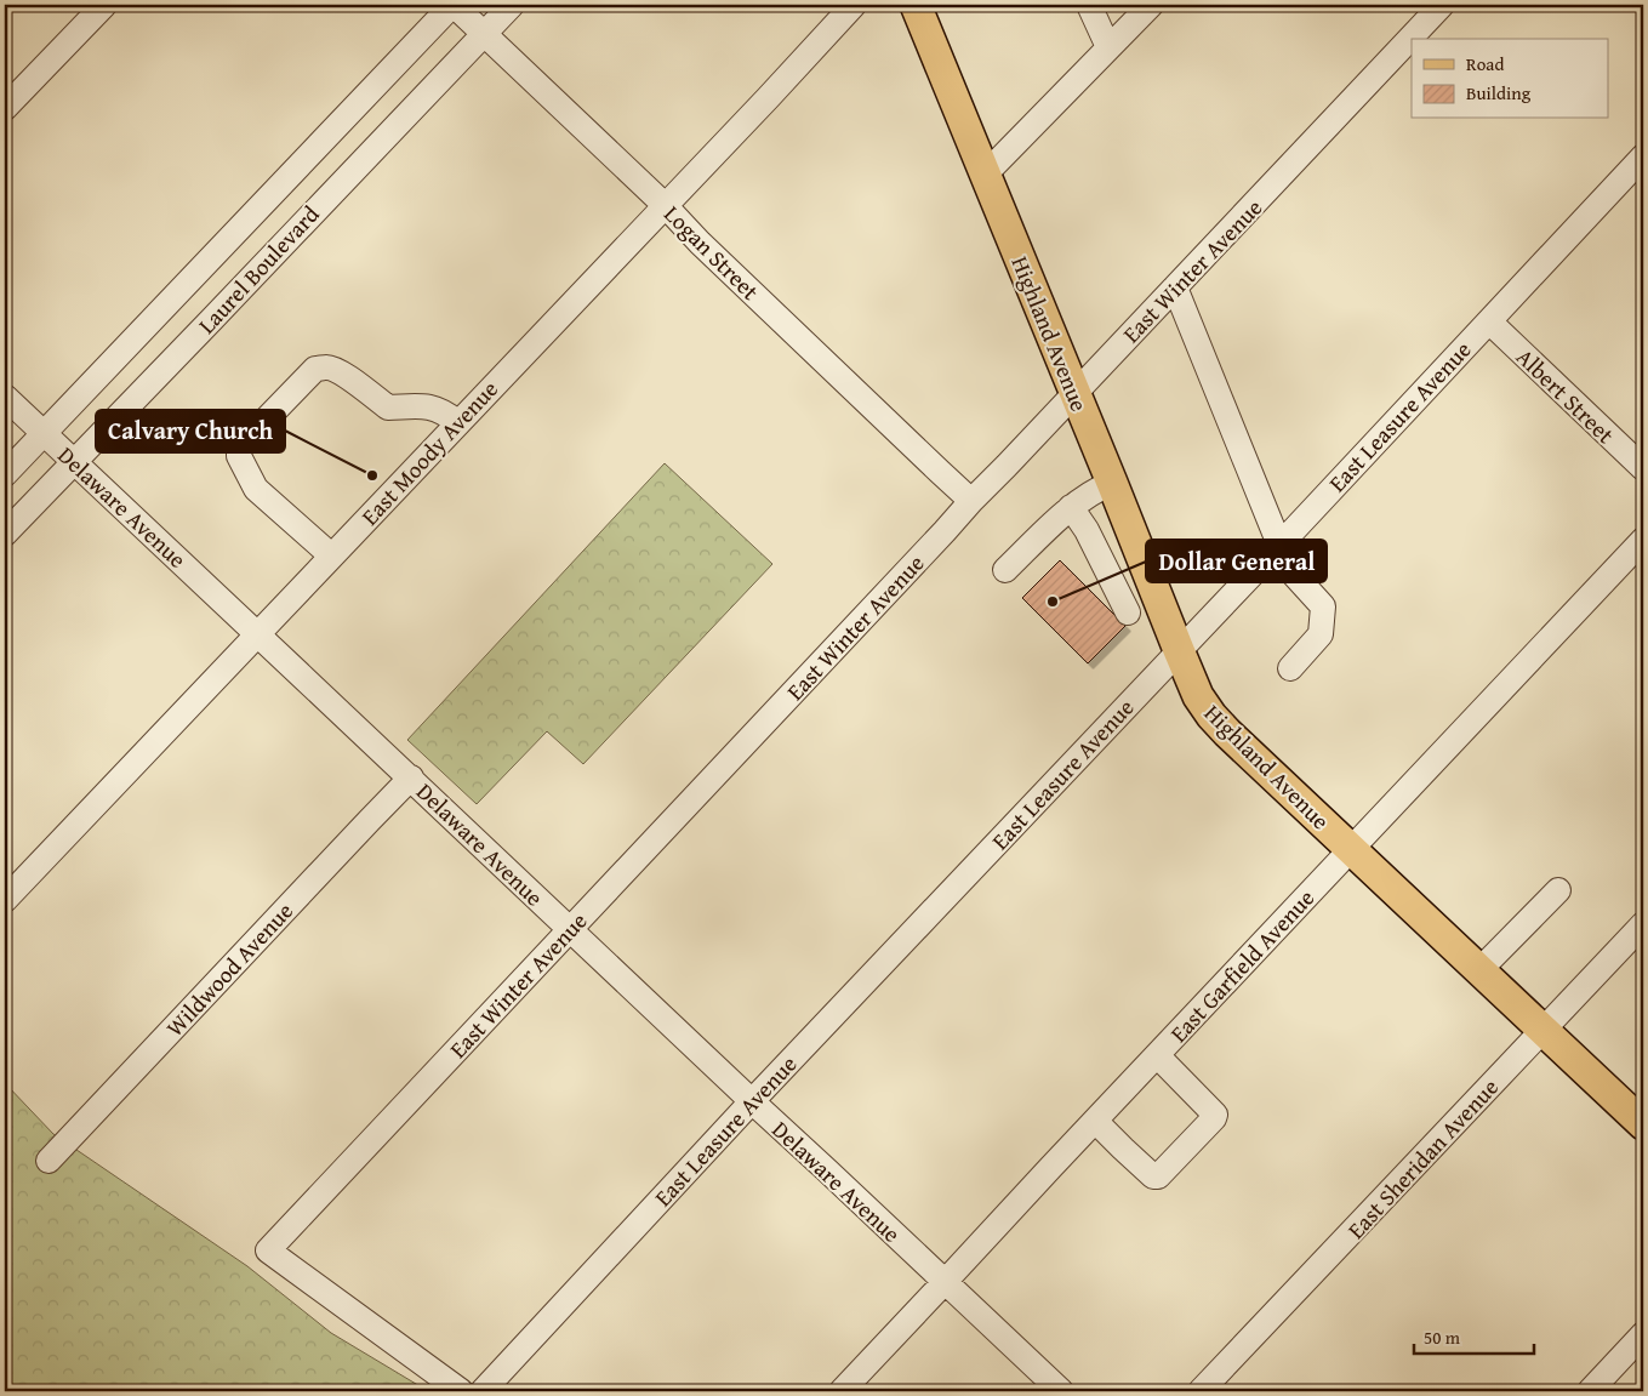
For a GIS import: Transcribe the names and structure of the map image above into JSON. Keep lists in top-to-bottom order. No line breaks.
{"streets":{"main road":["Highland Avenue"],"street":["Logan Street","Laurel Boulevard","East Winter Avenue","Albert Street","East Leasure Avenue","East Moody Avenue","Delaware Avenue","East Garfield Avenue","Wildwood Avenue","East Sheridan Avenue"]},"crossings":[["Logan Street","Laurel Boulevard"],["Logan Street","East Winter Avenue"],["Logan Street","East Moody Avenue"],["Laurel Boulevard","Delaware Avenue"],["East Winter Avenue","Highland Avenue"],["East Winter Avenue","Delaware Avenue"],["Highland Avenue","East Leasure Avenue"],["Highland Avenue","East Garfield Avenue"],["Highland Avenue","East Sheridan Avenue"],["Albert Street","East Leasure Avenue"],["East Leasure Avenue","Delaware Avenue"],["East Moody Avenue","Delaware Avenue"],["Delaware Avenue","East Garfield Avenue"],["Delaware Avenue","Wildwood Avenue"]],"places":["Calvary Church","Dollar General"],"legend":["Road","Building"],"scale_bar":"50 m"}
